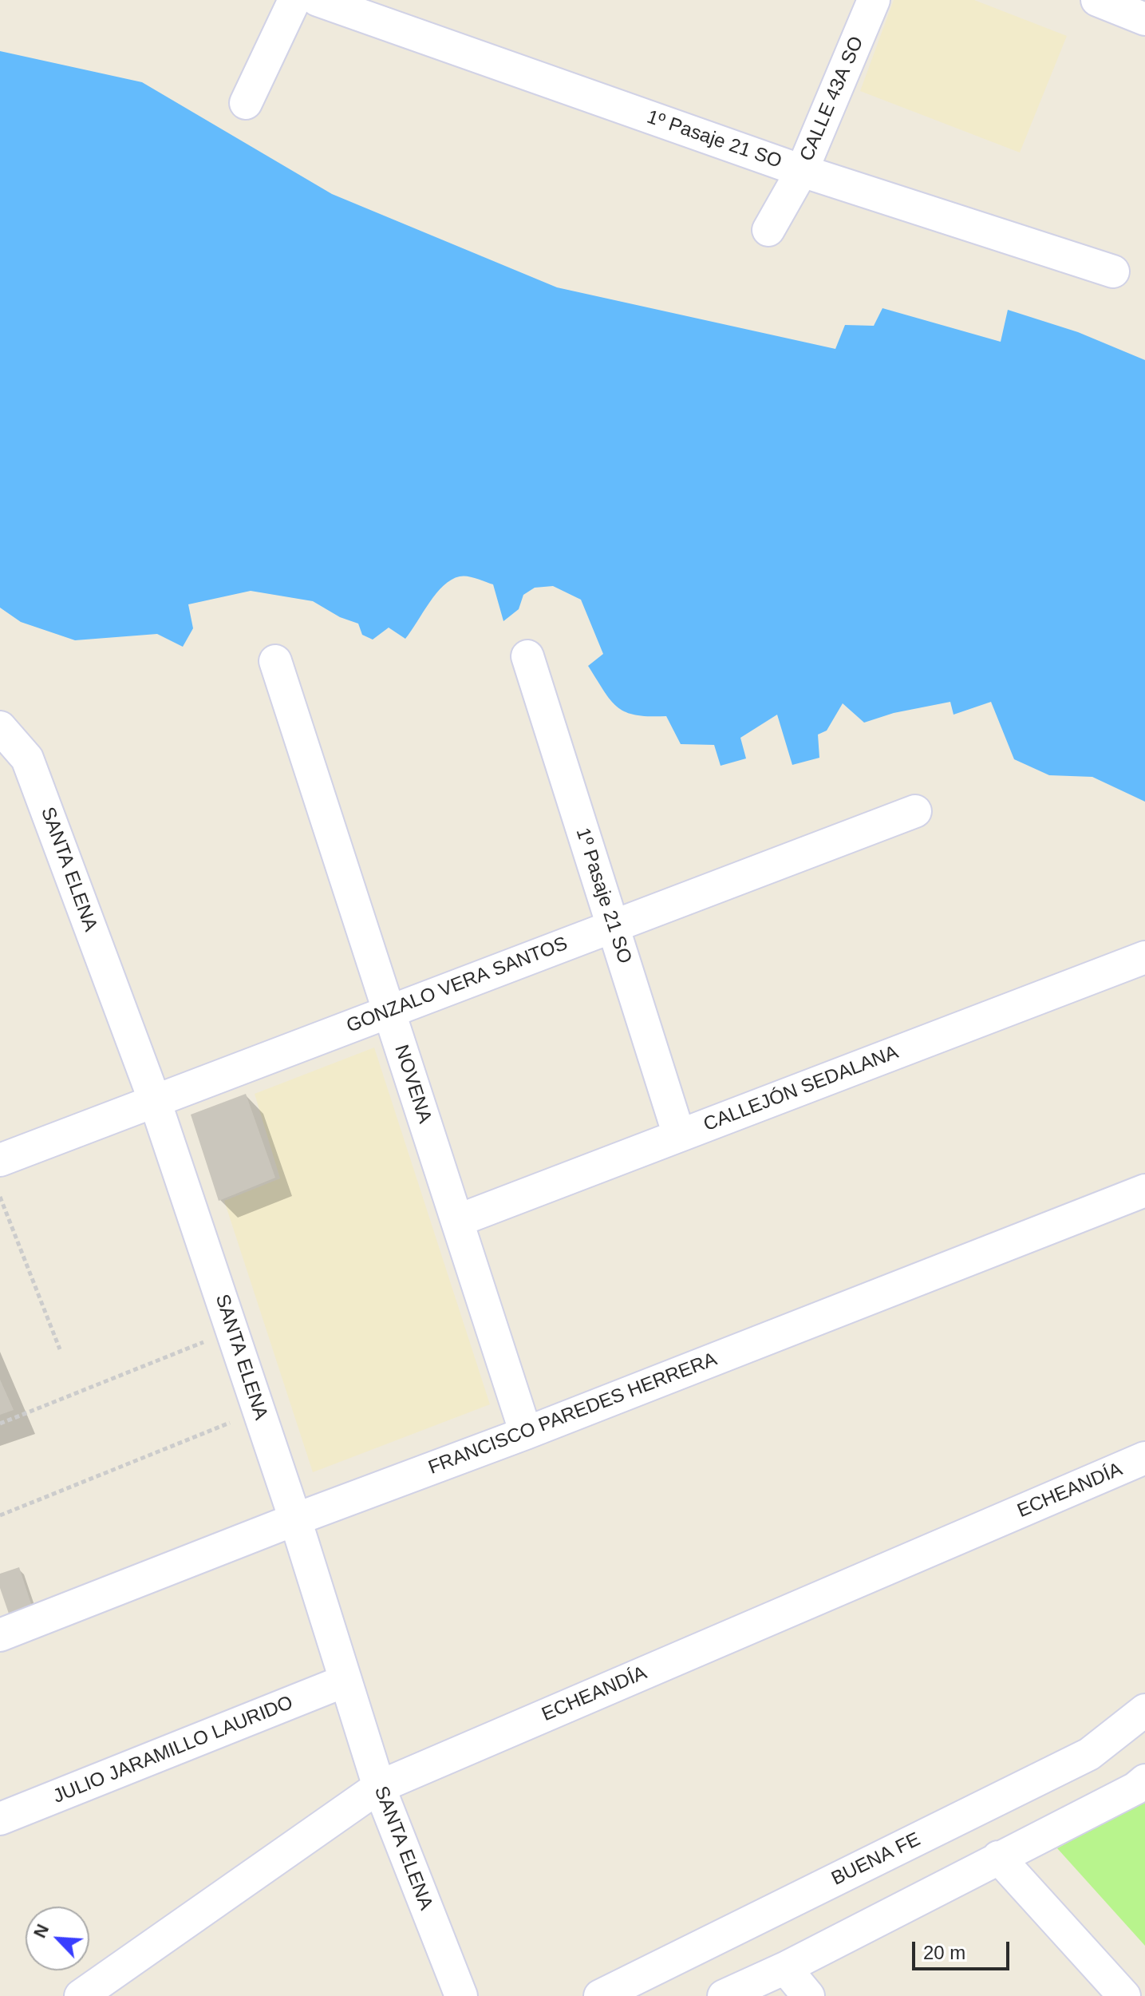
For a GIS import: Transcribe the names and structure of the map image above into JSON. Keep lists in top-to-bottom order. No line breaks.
{"streets":{"street":["CALLE 43A SO","1º Pasaje 21 SO","SANTA ELENA","GONZALO VERA SANTOS","NOVENA","CALLEJÓN SEDALANA","FRANCISCO PAREDES HERRERA","ECHEANDÍA","JULIO JARAMILLO LAURIDO","BUENA FE"]},"crossings":[["CALLE 43A SO","1º Pasaje 21 SO"],["1º Pasaje 21 SO","GONZALO VERA SANTOS"],["1º Pasaje 21 SO","CALLEJÓN SEDALANA"],["SANTA ELENA","GONZALO VERA SANTOS"],["SANTA ELENA","FRANCISCO PAREDES HERRERA"],["SANTA ELENA","ECHEANDÍA"],["SANTA ELENA","JULIO JARAMILLO LAURIDO"],["GONZALO VERA SANTOS","NOVENA"],["NOVENA","CALLEJÓN SEDALANA"],["NOVENA","FRANCISCO PAREDES HERRERA"]],"scale_bar":"20 m","north":"top left"}
